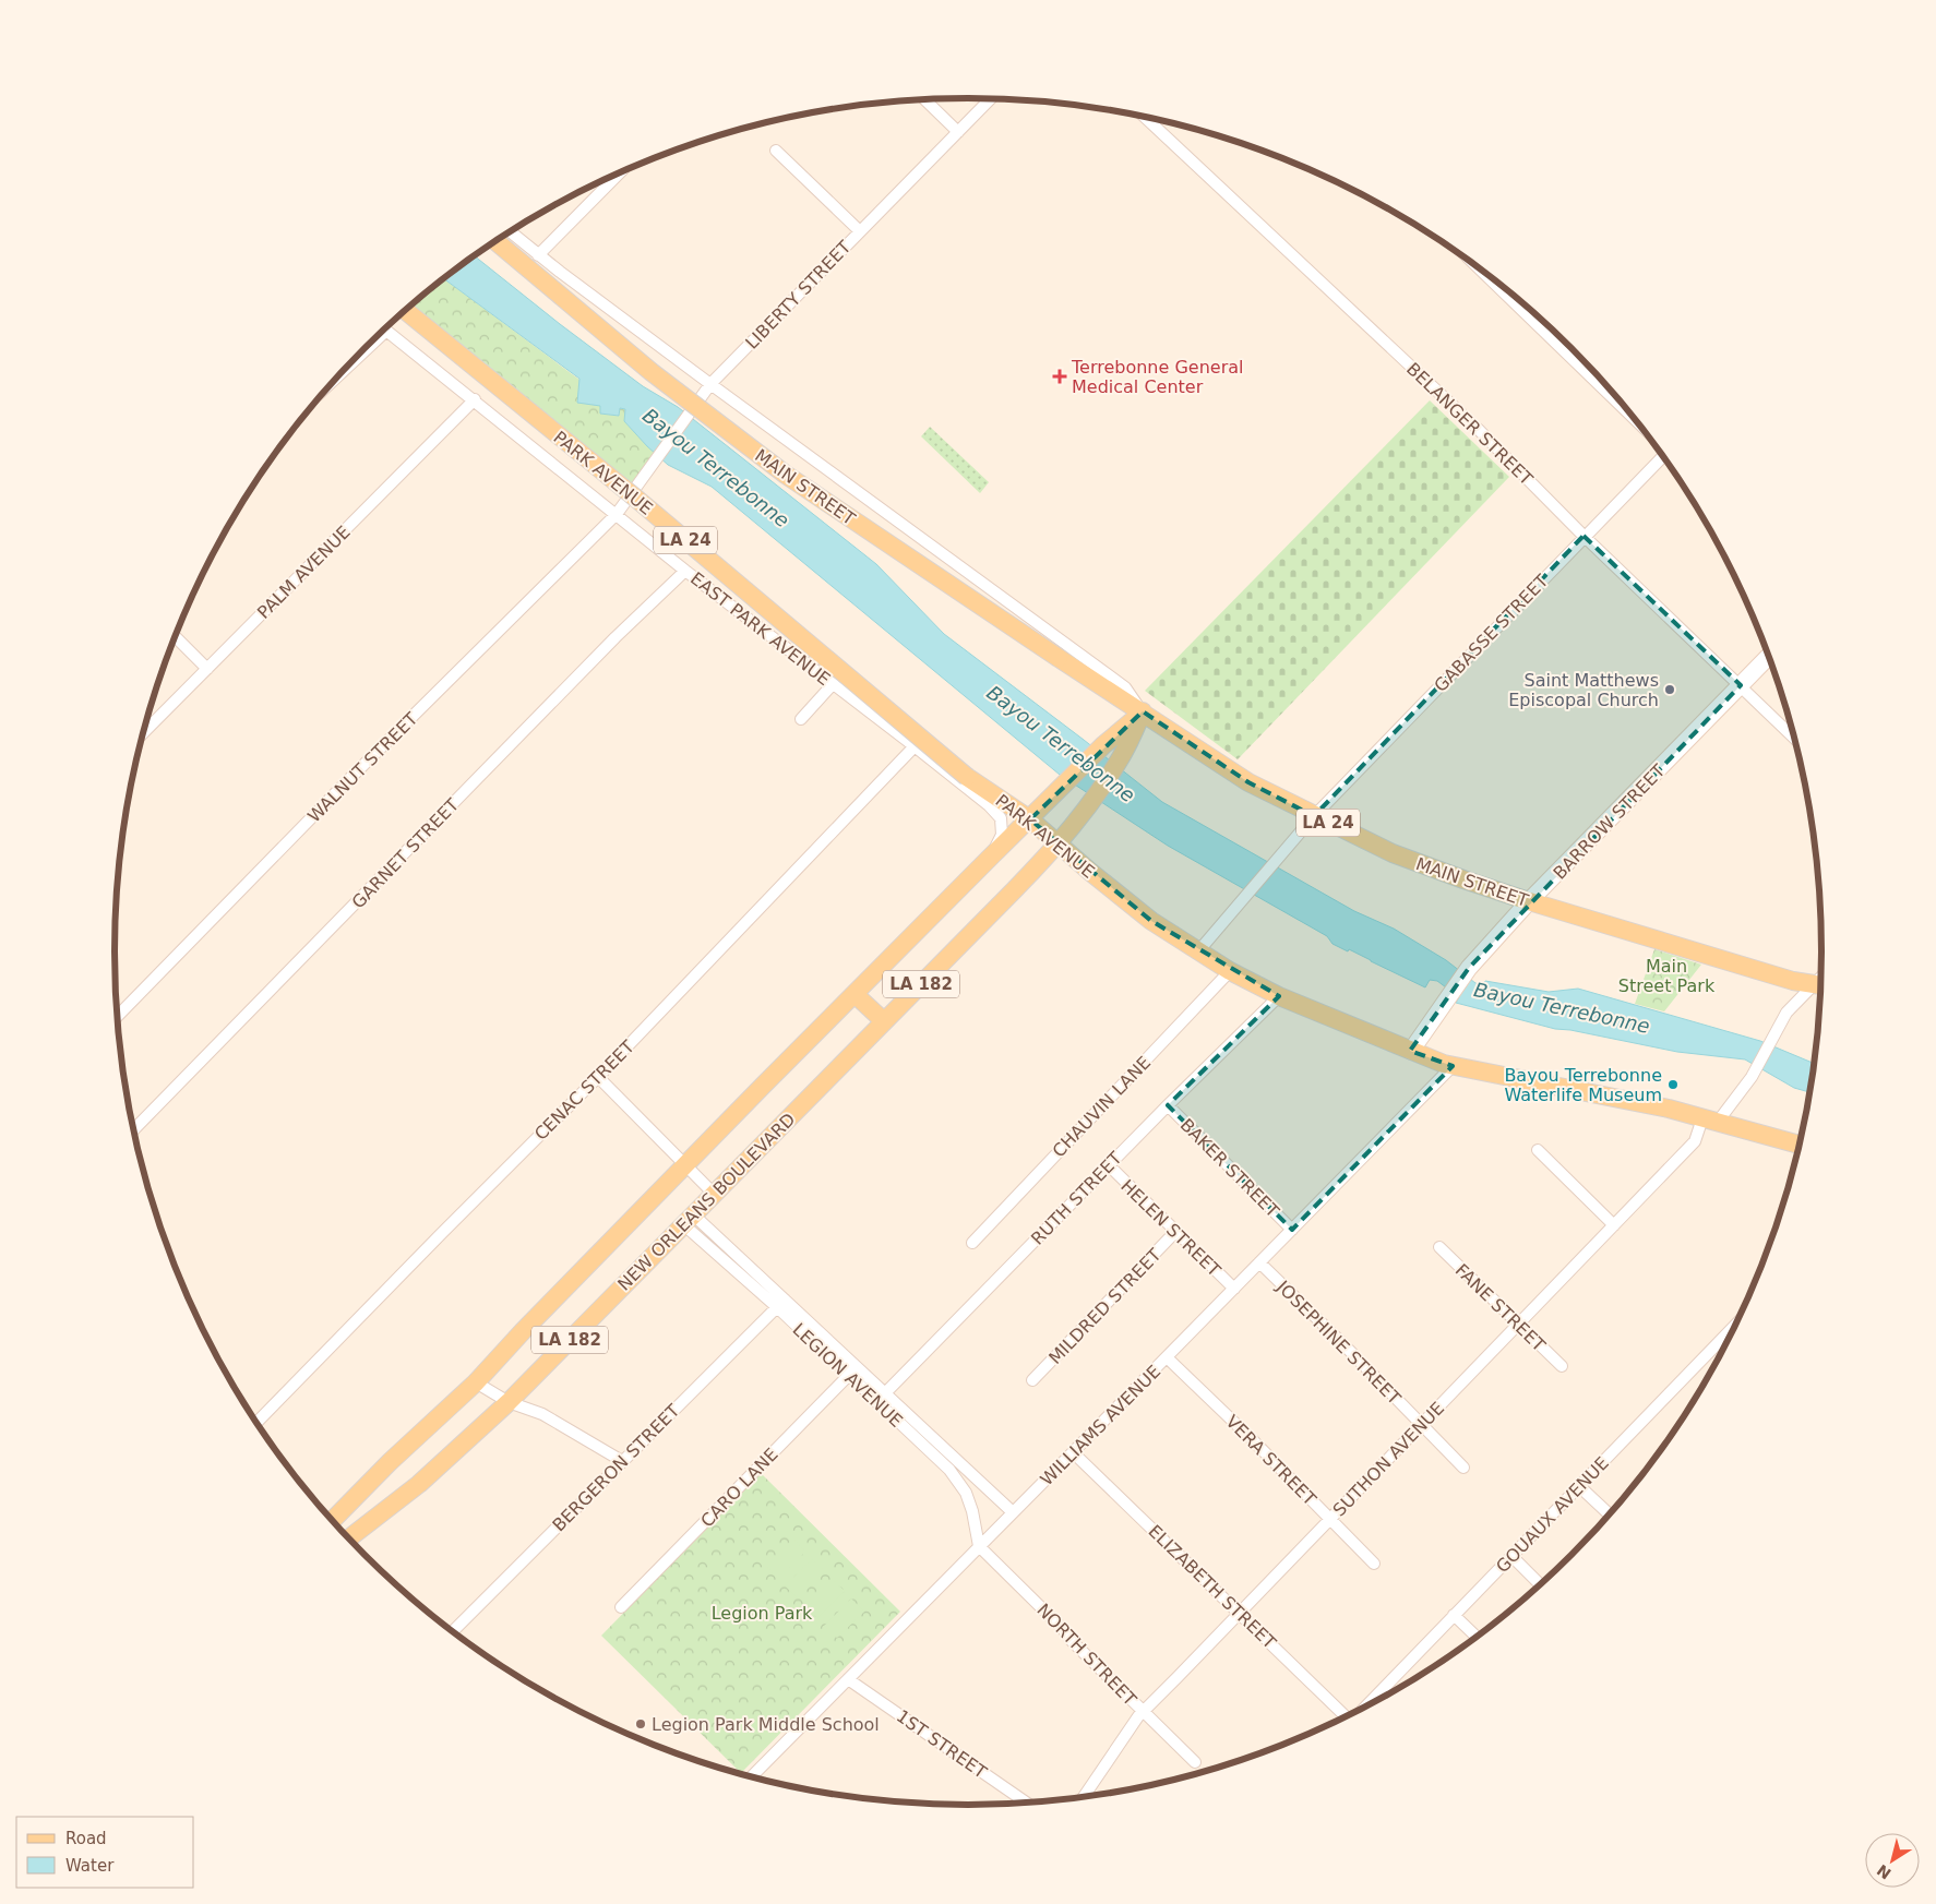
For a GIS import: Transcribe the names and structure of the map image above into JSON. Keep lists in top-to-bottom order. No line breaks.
{"streets":{"main road":["PARK AVENUE","MAIN STREET","LA 24","BARROW STREET","LA 182","NEW ORLEANS BOULEVARD"],"street":["LIBERTY STREET","BELANGER STREET","PALM AVENUE","EAST PARK AVENUE","GABASSE STREET","WALNUT STREET","GARNET STREET","CENAC STREET","CHAUVIN LANE","BAKER STREET","RUTH STREET","HELEN STREET","MILDRED STREET","FANE STREET","JOSEPHINE STREET","LEGION AVENUE","WILLIAMS AVENUE","SUTHON AVENUE","VERA STREET","BERGERON STREET","CARO LANE","GOUAUX AVENUE","ELIZABETH STREET","NORTH STREET","1ST STREET"]},"crossings":[["LIBERTY STREET","MAIN STREET"],["LIBERTY STREET","EAST PARK AVENUE"],["LIBERTY STREET","WALNUT STREET"],["BELANGER STREET","GABASSE STREET"],["BELANGER STREET","BARROW STREET"],["PARK AVENUE","GABASSE STREET"],["PARK AVENUE","BARROW STREET"],["PARK AVENUE","LA 182"],["PARK AVENUE","CHAUVIN LANE"],["PARK AVENUE","RUTH STREET"],["PARK AVENUE","NEW ORLEANS BOULEVARD"],["PARK AVENUE","WILLIAMS AVENUE"],["PARK AVENUE","SUTHON AVENUE"],["MAIN STREET","GABASSE STREET"],["MAIN STREET","BARROW STREET"],["MAIN STREET","LA 182"],["MAIN STREET","SUTHON AVENUE"],["PALM AVENUE","EAST PARK AVENUE"],["EAST PARK AVENUE","WALNUT STREET"],["EAST PARK AVENUE","GARNET STREET"],["EAST PARK AVENUE","LA 182"],["EAST PARK AVENUE","CENAC STREET"],["LA 182","NEW ORLEANS BOULEVARD"],["BAKER STREET","RUTH STREET"],["BAKER STREET","WILLIAMS AVENUE"],["RUTH STREET","HELEN STREET"],["RUTH STREET","LEGION AVENUE"],["NEW ORLEANS BOULEVARD","LEGION AVENUE"],["HELEN STREET","MILDRED STREET"],["HELEN STREET","WILLIAMS AVENUE"],["FANE STREET","SUTHON AVENUE"],["JOSEPHINE STREET","WILLIAMS AVENUE"],["JOSEPHINE STREET","SUTHON AVENUE"],["LEGION AVENUE","WILLIAMS AVENUE"],["LEGION AVENUE","BERGERON STREET"],["LEGION AVENUE","CARO LANE"],["LEGION AVENUE","NORTH STREET"],["WILLIAMS AVENUE","VERA STREET"],["WILLIAMS AVENUE","ELIZABETH STREET"],["WILLIAMS AVENUE","NORTH STREET"],["WILLIAMS AVENUE","1ST STREET"],["SUTHON AVENUE","VERA STREET"],["SUTHON AVENUE","ELIZABETH STREET"],["SUTHON AVENUE","NORTH STREET"]],"water":["Bayou Terrebonne"],"parks":["Main Street Park","Legion Park"],"places":{"health":["Terrebonne General Medical Center"],"other":["Saint Matthews Episcopal Church","Bayou Terrebonne Waterlife Museum","Legion Park Middle School"]},"legend":["Road","Water"],"north":"bottom left"}
